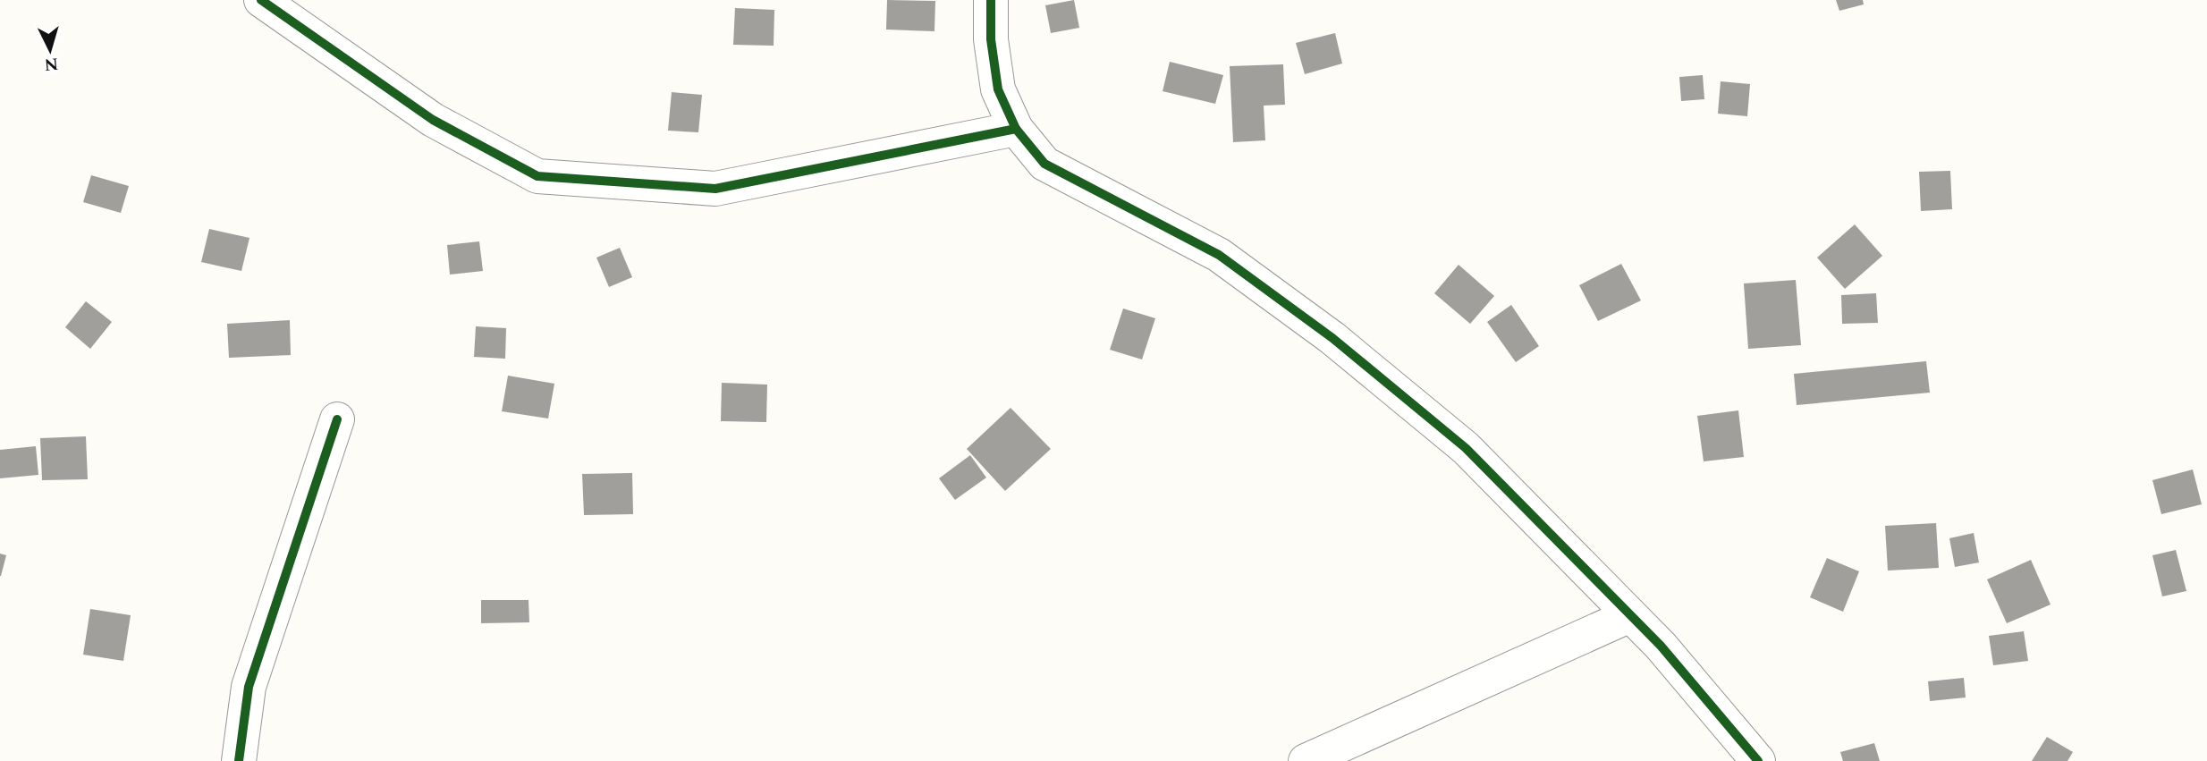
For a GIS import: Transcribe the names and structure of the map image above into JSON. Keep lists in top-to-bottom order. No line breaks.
{"north":"bottom"}
